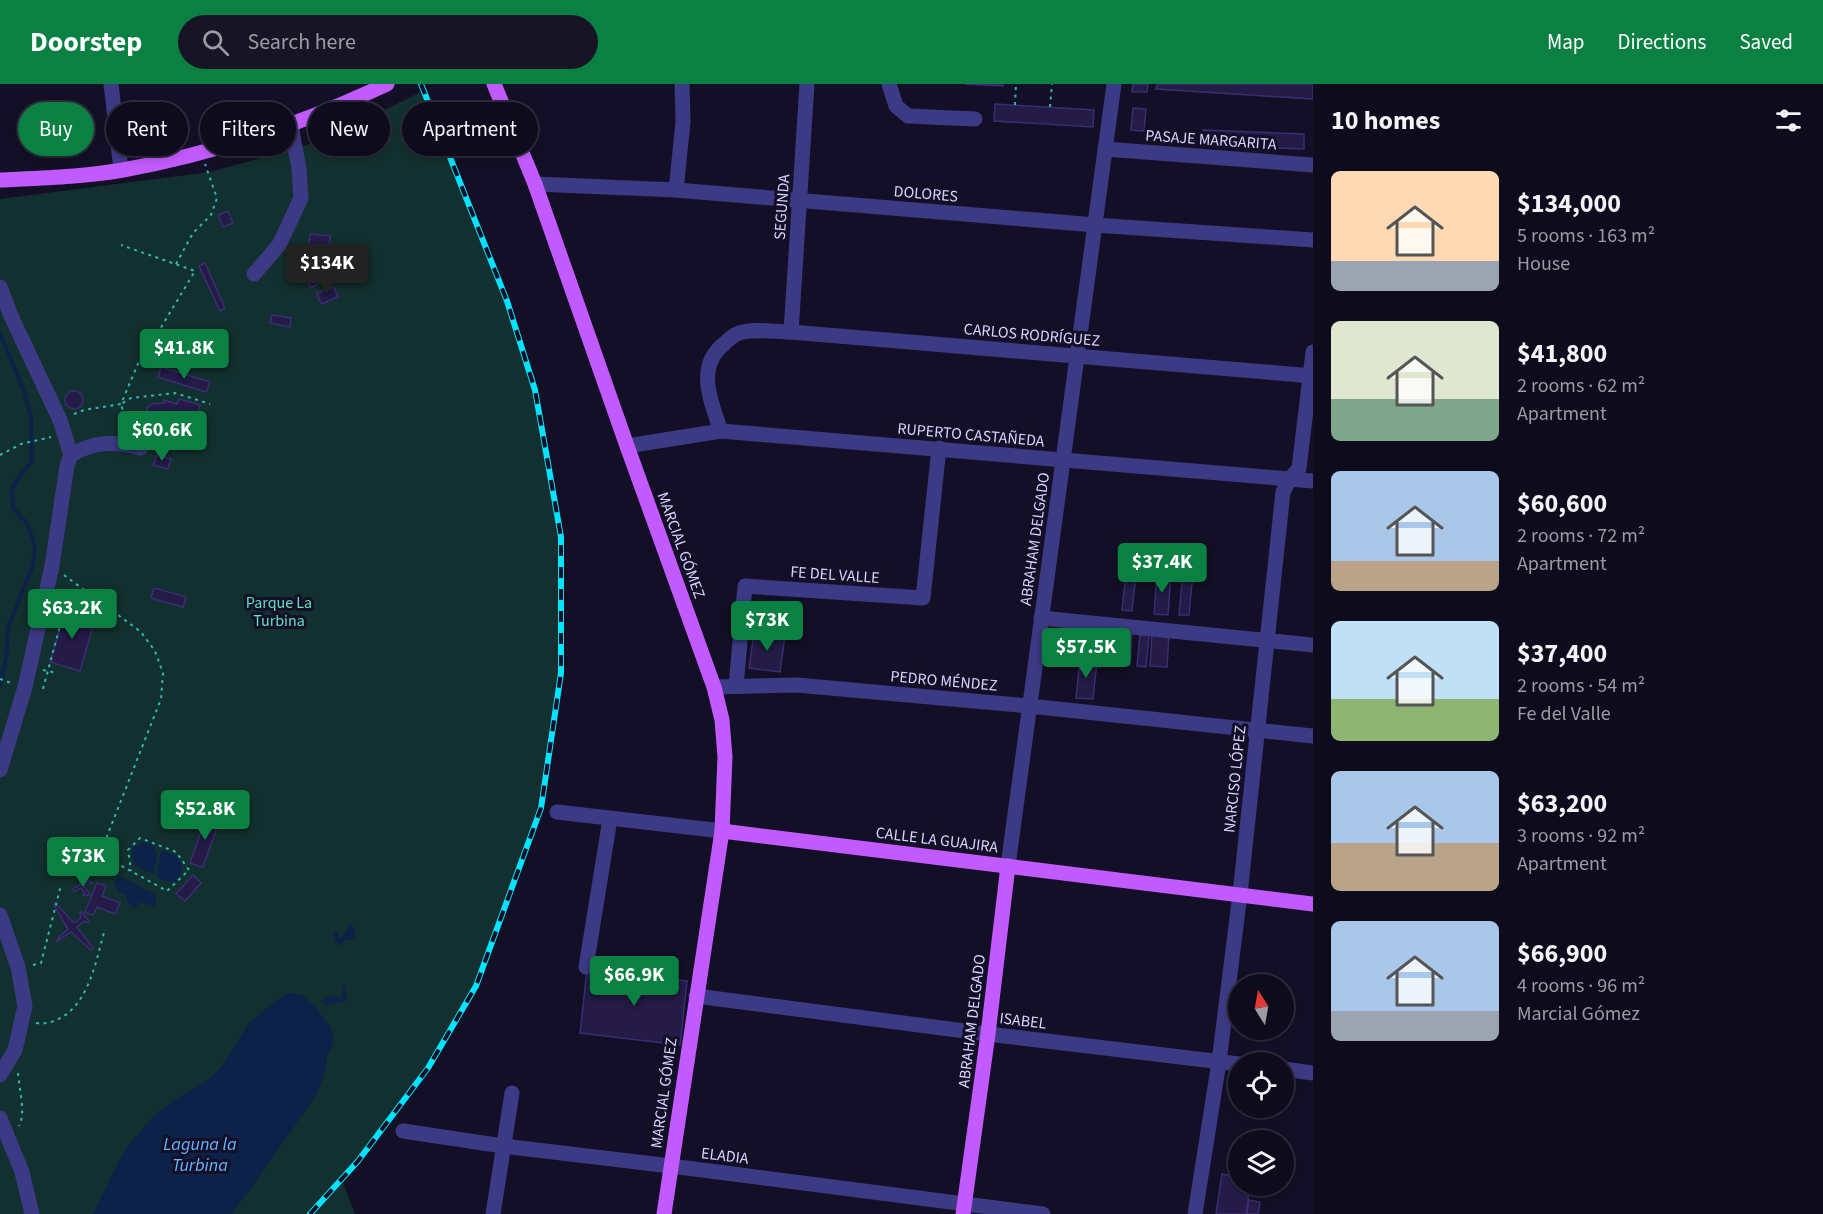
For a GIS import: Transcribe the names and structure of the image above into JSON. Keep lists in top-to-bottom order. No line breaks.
{"streets":{"main road":["ABRAHAM DELGADO","MARCIAL GÓMEZ","CALLE LA GUAJIRA"],"street":["PASAJE MARGARITA","DOLORES","SEGUNDA","CARLOS RODRÍGUEZ","RUPERTO CASTAÑEDA","FE DEL VALLE","PEDRO MÉNDEZ","NARCISO LÓPEZ","ISABEL","ELADIA"]},"crossings":[["PASAJE MARGARITA","ABRAHAM DELGADO"],["DOLORES","SEGUNDA"],["DOLORES","ABRAHAM DELGADO"],["DOLORES","MARCIAL GÓMEZ"],["SEGUNDA","CARLOS RODRÍGUEZ"],["CARLOS RODRÍGUEZ","RUPERTO CASTAÑEDA"],["CARLOS RODRÍGUEZ","ABRAHAM DELGADO"],["CARLOS RODRÍGUEZ","NARCISO LÓPEZ"],["RUPERTO CASTAÑEDA","ABRAHAM DELGADO"],["RUPERTO CASTAÑEDA","MARCIAL GÓMEZ"],["RUPERTO CASTAÑEDA","FE DEL VALLE"],["RUPERTO CASTAÑEDA","NARCISO LÓPEZ"],["ABRAHAM DELGADO","PEDRO MÉNDEZ"],["ABRAHAM DELGADO","CALLE LA GUAJIRA"],["ABRAHAM DELGADO","ISABEL"],["ABRAHAM DELGADO","ELADIA"],["MARCIAL GÓMEZ","PEDRO MÉNDEZ"],["MARCIAL GÓMEZ","CALLE LA GUAJIRA"],["MARCIAL GÓMEZ","ISABEL"],["MARCIAL GÓMEZ","ELADIA"],["FE DEL VALLE","PEDRO MÉNDEZ"],["PEDRO MÉNDEZ","NARCISO LÓPEZ"],["NARCISO LÓPEZ","CALLE LA GUAJIRA"],["NARCISO LÓPEZ","ISABEL"]],"water":["Laguna la Turbina"],"parks":["Parque La Turbina"],"north":"top","page":{"header":"Doorstep","search":"Search here","nav":["Map","Directions","Saved"],"heading":"10 homes","chip":["Buy","Rent","Filters","New","Apartment"],"list":[{"name":"$134,000","note":"5 rooms · 163 m² · House"},{"name":"$41,800","note":"2 rooms · 62 m² · Apartment"},{"name":"$60,600","note":"2 rooms · 72 m² · Apartment"},{"name":"$37,400","note":"2 rooms · 54 m² · Fe del Valle"},{"name":"$63,200","note":"3 rooms · 92 m² · Apartment"},{"name":"$66,900","note":"4 rooms · 96 m² · Marcial Gómez"}],"price":["$134K","$41.8K","$60.6K","$37.4K","$63.2K","$73K","$57.5K","$52.8K","$73K","$66.9K"]}}
